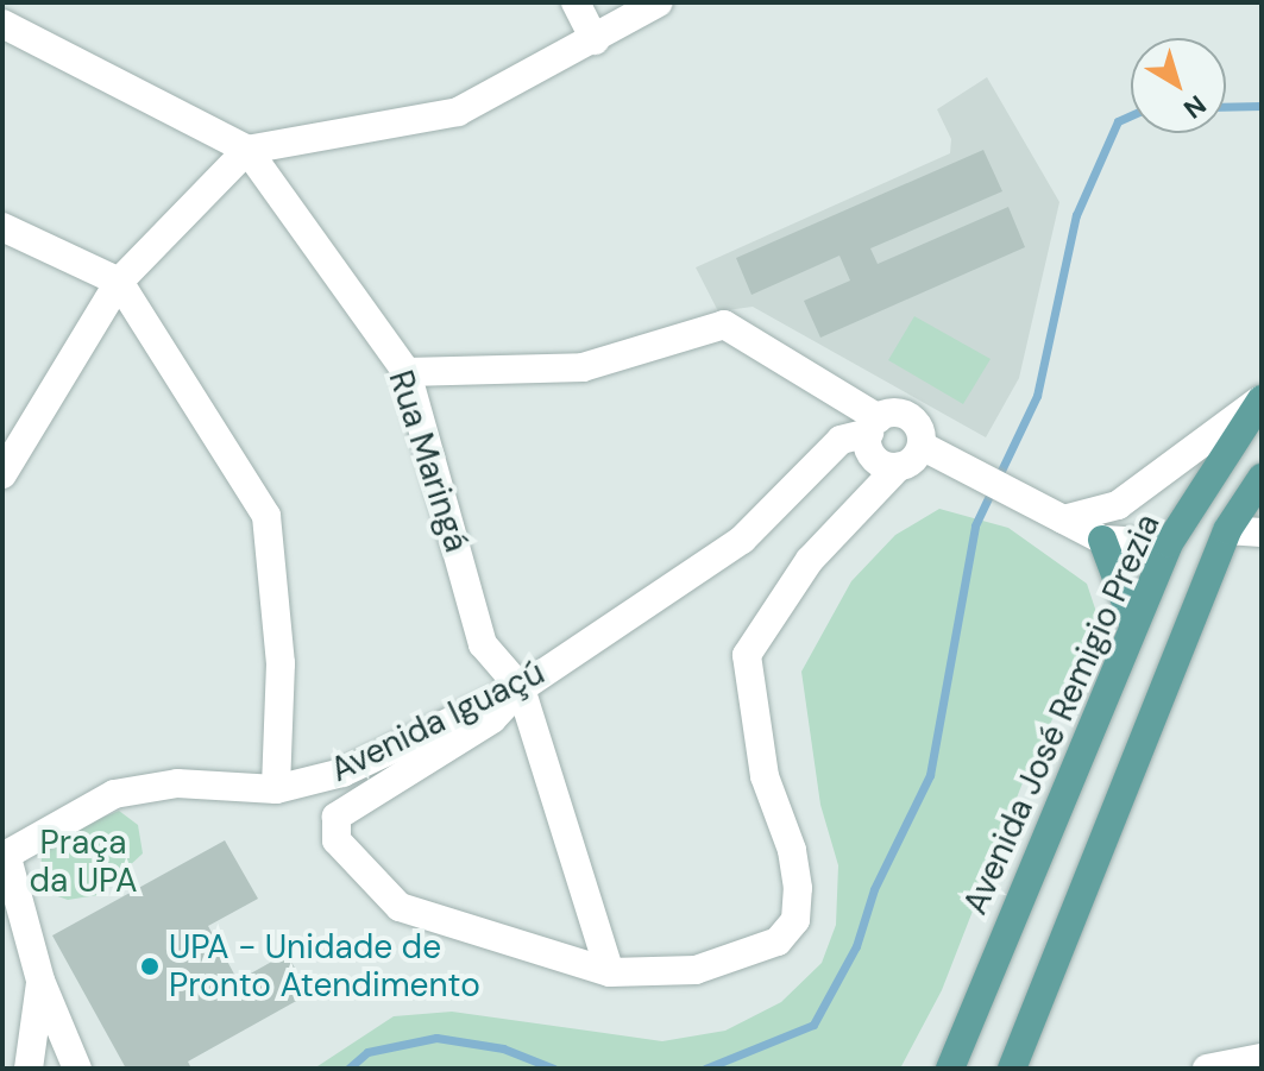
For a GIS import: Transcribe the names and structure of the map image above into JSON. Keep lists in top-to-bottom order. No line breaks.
{"streets":{"main road":["Avenida José Remigio Prezia"],"street":["Rua Maringá","Avenida Iguaçú"]},"crossings":[["Rua Maringá","Avenida Iguaçú"]],"parks":["Praça da UPA"],"places":["UPA - Unidade de Pronto Atendimento"],"north":"bottom right"}
